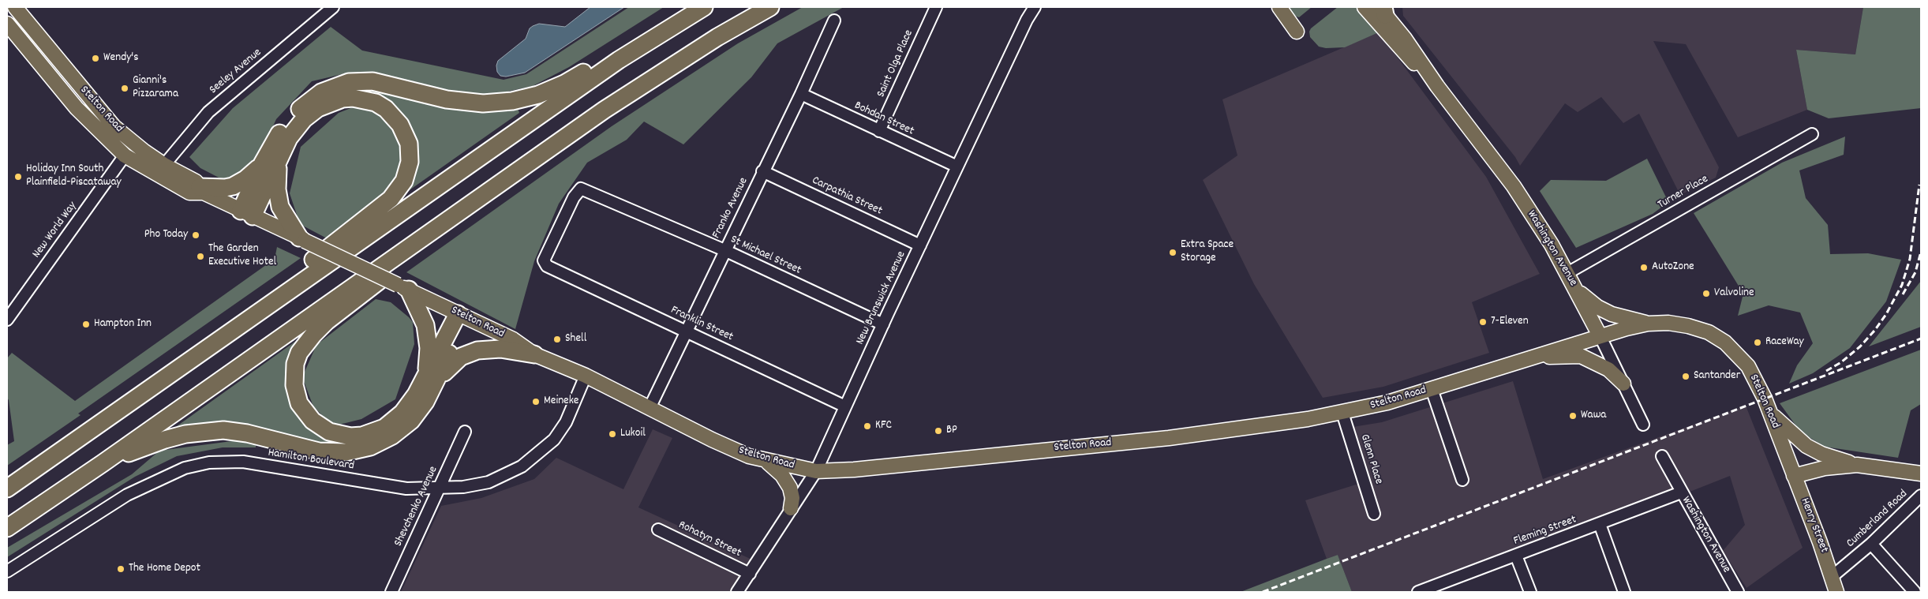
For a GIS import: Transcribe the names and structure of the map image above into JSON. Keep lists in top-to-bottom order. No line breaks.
{"streets":{"main road":["Stelton Road","Washington Avenue","Henry Street"],"street":["Saint Olga Place","Seeley Avenue","Bohdan Street","Turner Place","Carpathia Street","Franko Avenue","New World Way","St Michael Street","New Brunswick Avenue","Franklin Street","Glenn Place","Hamilton Boulevard","Shevchenko Avenue","Cumberland Road","Fleming Street","Rohatyn Street"]},"crossings":[["Saint Olga Place","Bohdan Street"],["Seeley Avenue","Stelton Road"],["Stelton Road","Franko Avenue"],["Stelton Road","New World Way"],["Stelton Road","Washington Avenue"],["Stelton Road","New Brunswick Avenue"],["Stelton Road","Glenn Place"],["Stelton Road","Hamilton Boulevard"],["Stelton Road","Henry Street"],["Bohdan Street","Franko Avenue"],["Bohdan Street","New Brunswick Avenue"],["Turner Place","Washington Avenue"],["Carpathia Street","Franko Avenue"],["Carpathia Street","New Brunswick Avenue"],["Franko Avenue","St Michael Street"],["Franko Avenue","Franklin Street"],["Washington Avenue","Fleming Street"],["St Michael Street","New Brunswick Avenue"],["St Michael Street","Franklin Street"],["New Brunswick Avenue","Franklin Street"],["New Brunswick Avenue","Rohatyn Street"],["Hamilton Boulevard","Shevchenko Avenue"],["Cumberland Road","Henry Street"]],"places":["Wendy's","Gianni's Pizzarama","Holiday Inn South Plainfield-Piscataway","Pho Today","Extra Space Storage","The Garden Executive Hotel","AutoZone","Valvoline","7-Eleven","Hampton Inn","Shell","RaceWay","Santander","Meineke","Wawa","KFC","BP","Lukoil","The Home Depot"]}
